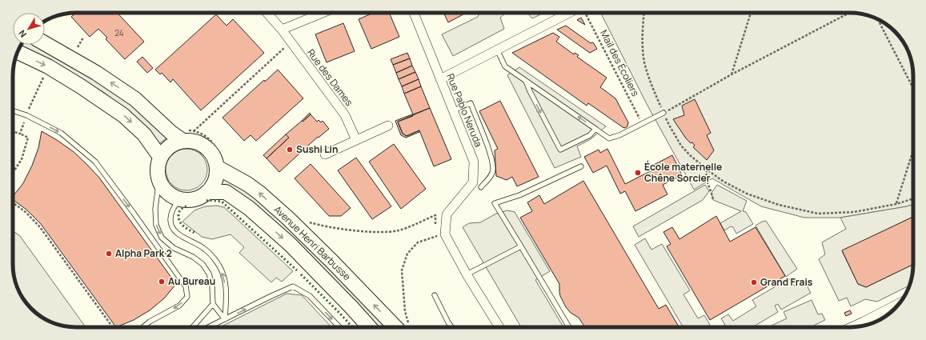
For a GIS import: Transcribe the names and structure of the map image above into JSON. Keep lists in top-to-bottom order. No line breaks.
{"streets":{"main road":["Avenue Henri Barbusse"],"street":["Rue des Dames","Rue Pablo Neruda"],"path":["Mail des Écoliers"]},"places":["Sushi Lin","École maternelle Chêne Sorcier","Alpha Park 2","Au Bureau","Grand Frais"],"house_numbers":["24"],"north":"bottom left"}
